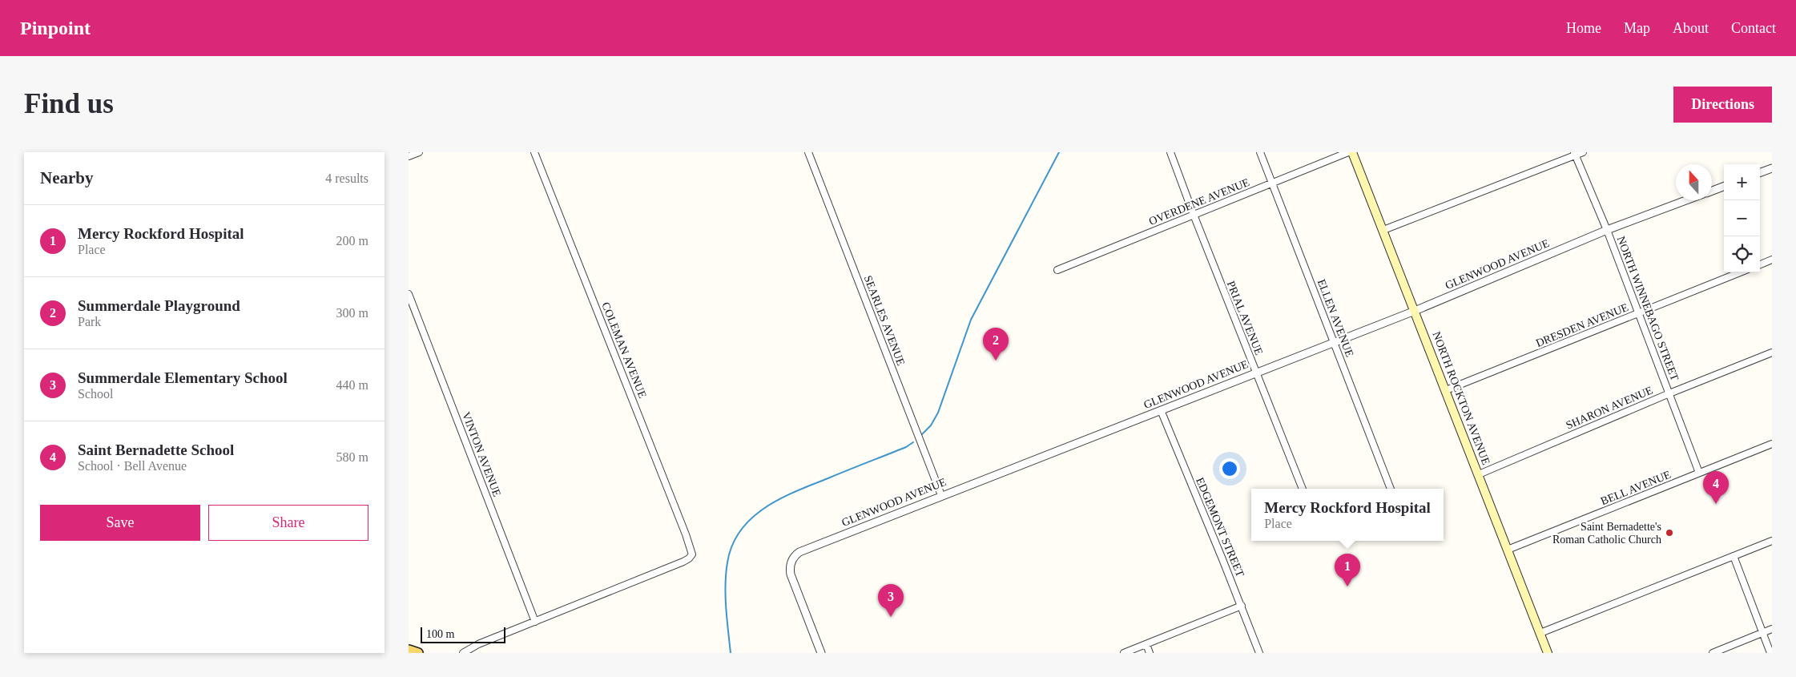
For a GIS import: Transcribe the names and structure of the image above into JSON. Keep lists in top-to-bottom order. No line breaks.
{"streets":{"main road":["NORTH ROCKTON AVENUE"],"street":["OVERDENE AVENUE","GLENWOOD AVENUE","NORTH WINNEBAGO STREET","PRIAL AVENUE","ELLEN AVENUE","SEARLES AVENUE","DRESDEN AVENUE","COLEMAN AVENUE","SHARON AVENUE","VINTON AVENUE","BELL AVENUE","EDGEMONT STREET"]},"crossings":[["OVERDENE AVENUE","PRIAL AVENUE"],["OVERDENE AVENUE","ELLEN AVENUE"],["GLENWOOD AVENUE","NORTH WINNEBAGO STREET"],["GLENWOOD AVENUE","PRIAL AVENUE"],["GLENWOOD AVENUE","ELLEN AVENUE"],["GLENWOOD AVENUE","SEARLES AVENUE"],["GLENWOOD AVENUE","NORTH ROCKTON AVENUE"],["GLENWOOD AVENUE","EDGEMONT STREET"],["NORTH WINNEBAGO STREET","DRESDEN AVENUE"],["NORTH WINNEBAGO STREET","SHARON AVENUE"],["NORTH WINNEBAGO STREET","BELL AVENUE"],["DRESDEN AVENUE","NORTH ROCKTON AVENUE"],["COLEMAN AVENUE","VINTON AVENUE"],["NORTH ROCKTON AVENUE","SHARON AVENUE"],["NORTH ROCKTON AVENUE","BELL AVENUE"]],"places":["Saint Bernadette's Roman Catholic Church"],"scale_bar":"100 m","north":"top","page":{"header":"Pinpoint","nav":["Home","Map","About","Contact"],"buttons":["Directions",["Save","Share"]],"title":"Find us","heading":["Nearby","4 results"],"map_buttons":["+","−"],"list":[{"mark":"1","name":"Mercy Rockford Hospital","note":"Place","value":"200 m"},{"mark":"2","name":"Summerdale Playground","note":"Park","value":"300 m"},{"mark":"3","name":"Summerdale Elementary School","note":"School","value":"440 m"},{"mark":"4","name":"Saint Bernadette School","note":"School · Bell Avenue","value":"580 m"}],"pins":["2","4","1","3"],"popup":["Mercy Rockford Hospital","Place"],"scale":"100 m"}}
